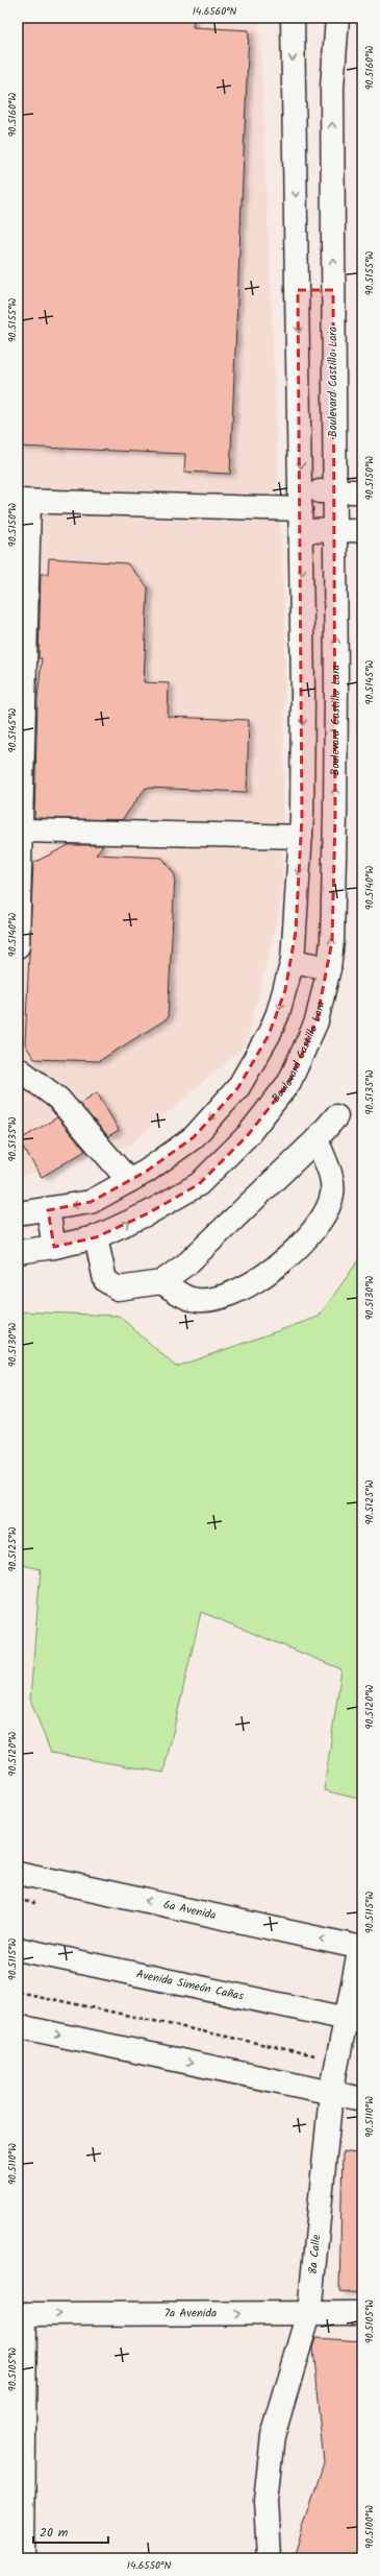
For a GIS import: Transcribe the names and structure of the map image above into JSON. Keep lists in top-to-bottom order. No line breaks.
{"streets":{"street":["Boulevard Castillo Lara","6a Avenida","Avenida Simeón Cañas","8a Calle","7a Avenida"]},"crossings":[["6a Avenida","8a Calle"],["Avenida Simeón Cañas","8a Calle"],["8a Calle","7a Avenida"]],"one_way":["7a Avenida"],"scale_bar":"20 m","coordinates":["14.6560°N","90.5160°W","90.5155°W","90.5150°W","90.5145°W","90.5140°W","90.5135°W","90.5130°W","90.5125°W","90.5120°W","90.5115°W","90.5110°W","90.5105°W","90.5100°W","14.6550°N"]}
